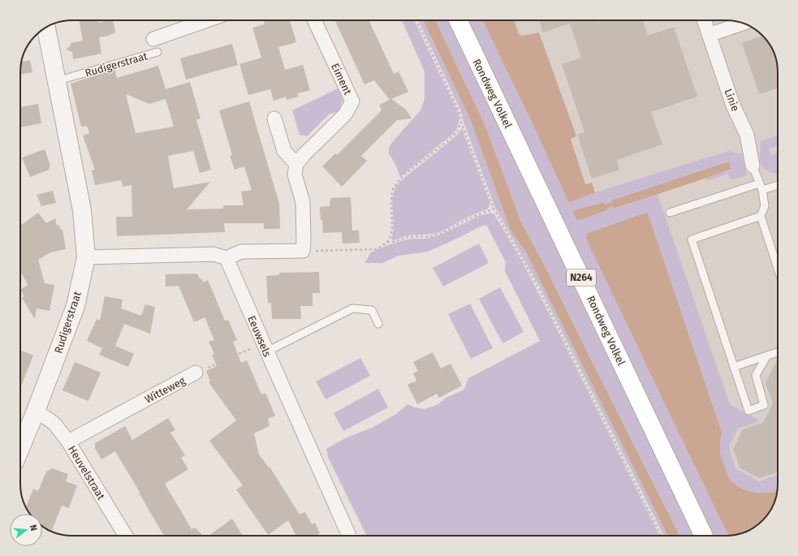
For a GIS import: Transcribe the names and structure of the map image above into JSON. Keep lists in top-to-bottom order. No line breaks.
{"streets":{"main road":["Rondweg Volkel","N264"],"street":["Rudigerstraat","Eiment","Linie","Eeuwsels","Witteweg","Heuvelstraat"]},"crossings":[["Rudigerstraat","Heuvelstraat"],["Eeuwsels","Witteweg"],["Witteweg","Heuvelstraat"]],"north":"right"}
